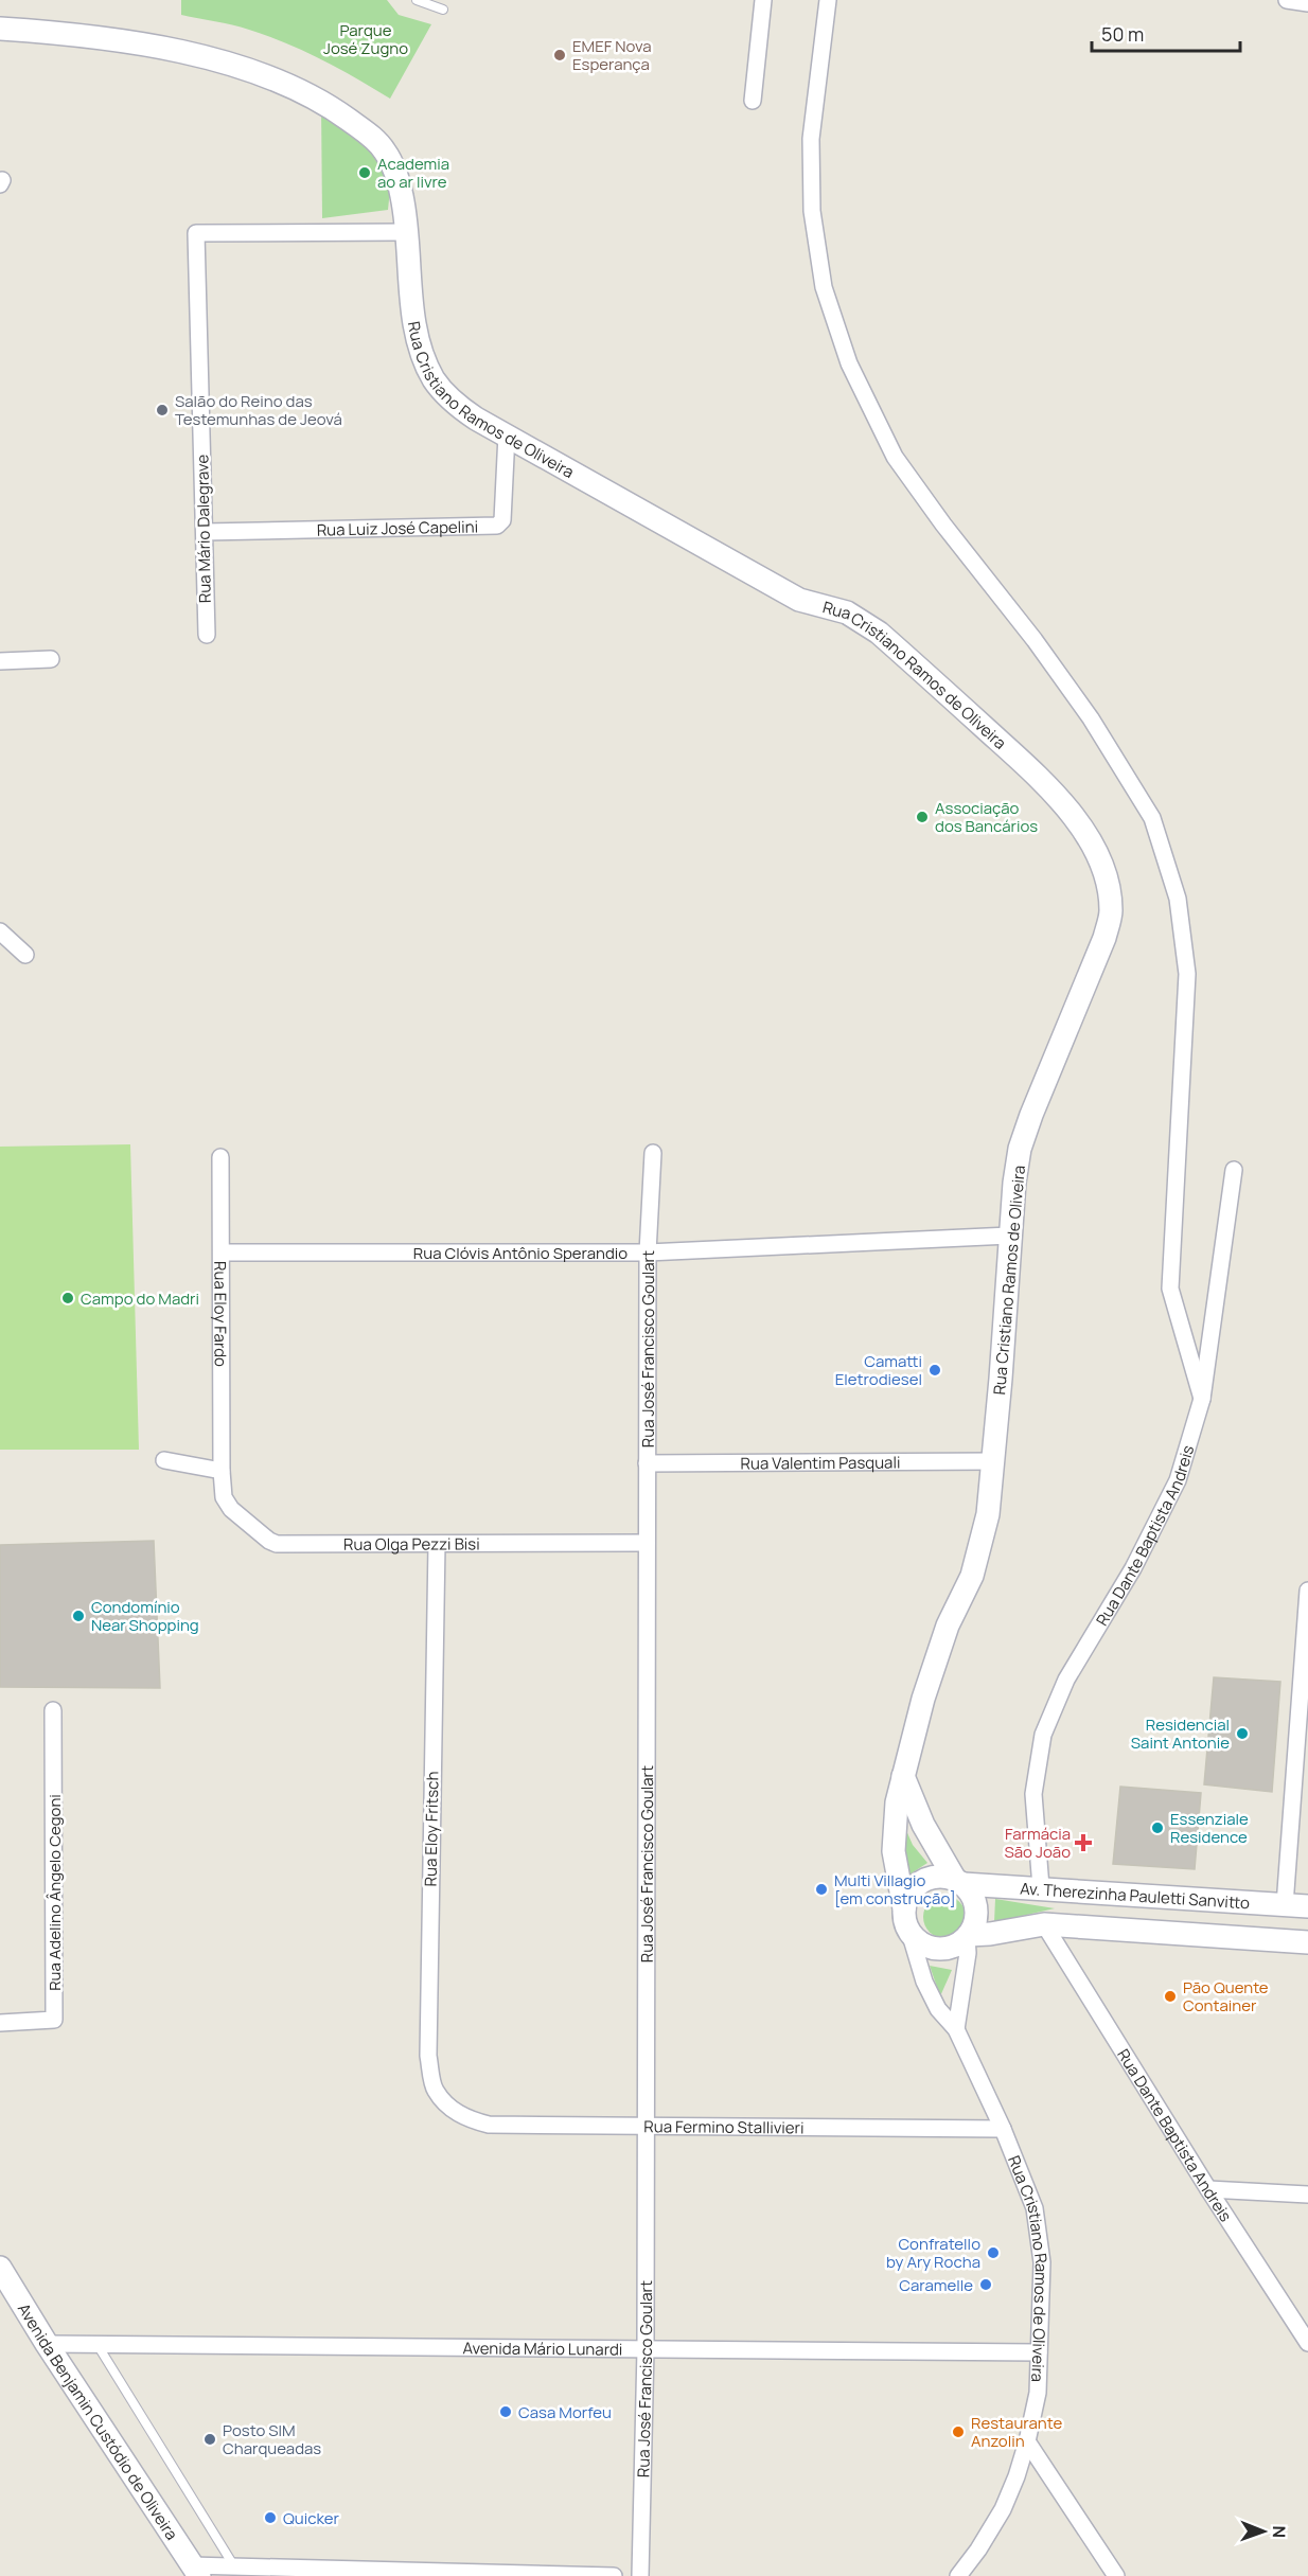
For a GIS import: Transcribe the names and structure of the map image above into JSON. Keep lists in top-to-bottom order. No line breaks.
{"streets":{"main road":["Rua Cristiano Ramos de Oliveira","Av. Therezinha Pauletti Sanvitto","Avenida Benjamin Custódio de Oliveira"],"street":["Rua Luiz José Capelini","Rua Mário Dalegrave","Rua Clóvis Antônio Sperandio","Rua Eloy Fardo","Rua José Francisco Goulart","Rua Valentim Pasquali","Rua Dante Baptista Andreis","Rua Olga Pezzi Bisi","Rua Eloy Fritsch","Rua Adelino Ângelo Cegoni","Rua Fermino Stallivieri","Avenida Mário Lunardi"]},"crossings":[["Rua Cristiano Ramos de Oliveira","Rua Luiz José Capelini"],["Rua Cristiano Ramos de Oliveira","Rua Mário Dalegrave"],["Rua Cristiano Ramos de Oliveira","Rua Clóvis Antônio Sperandio"],["Rua Cristiano Ramos de Oliveira","Rua Valentim Pasquali"],["Rua Cristiano Ramos de Oliveira","Av. Therezinha Pauletti Sanvitto"],["Rua Cristiano Ramos de Oliveira","Rua Fermino Stallivieri"],["Rua Cristiano Ramos de Oliveira","Avenida Mário Lunardi"],["Rua Luiz José Capelini","Rua Mário Dalegrave"],["Rua Clóvis Antônio Sperandio","Rua Eloy Fardo"],["Rua Clóvis Antônio Sperandio","Rua José Francisco Goulart"],["Rua Eloy Fardo","Rua Olga Pezzi Bisi"],["Rua José Francisco Goulart","Rua Valentim Pasquali"],["Rua José Francisco Goulart","Rua Olga Pezzi Bisi"],["Rua José Francisco Goulart","Rua Fermino Stallivieri"],["Rua José Francisco Goulart","Avenida Mário Lunardi"],["Rua Dante Baptista Andreis","Av. Therezinha Pauletti Sanvitto"],["Rua Olga Pezzi Bisi","Rua Eloy Fritsch"],["Rua Eloy Fritsch","Rua Fermino Stallivieri"],["Avenida Mário Lunardi","Avenida Benjamin Custódio de Oliveira"]],"parks":["Parque José Zugno"],"places":{"other":["EMEF Nova Esperança","Academia ao ar livre","Salão do Reino das Testemunhas de Jeová","Associação dos Bancários","Campo do Madri","Camatti Eletrodiesel","Condomínio Near Shopping","Residencial Saint Antonie","Essenziale Residence","Multi Villagio [em construção]","Pão Quente Container","Confratello by Ary Rocha","Caramelle","Casa Morfeu","Restaurante Anzolin","Posto SIM Charqueadas","Quicker"],"health":["Farmácia São João"]},"scale_bar":"50 m","north":"right"}
